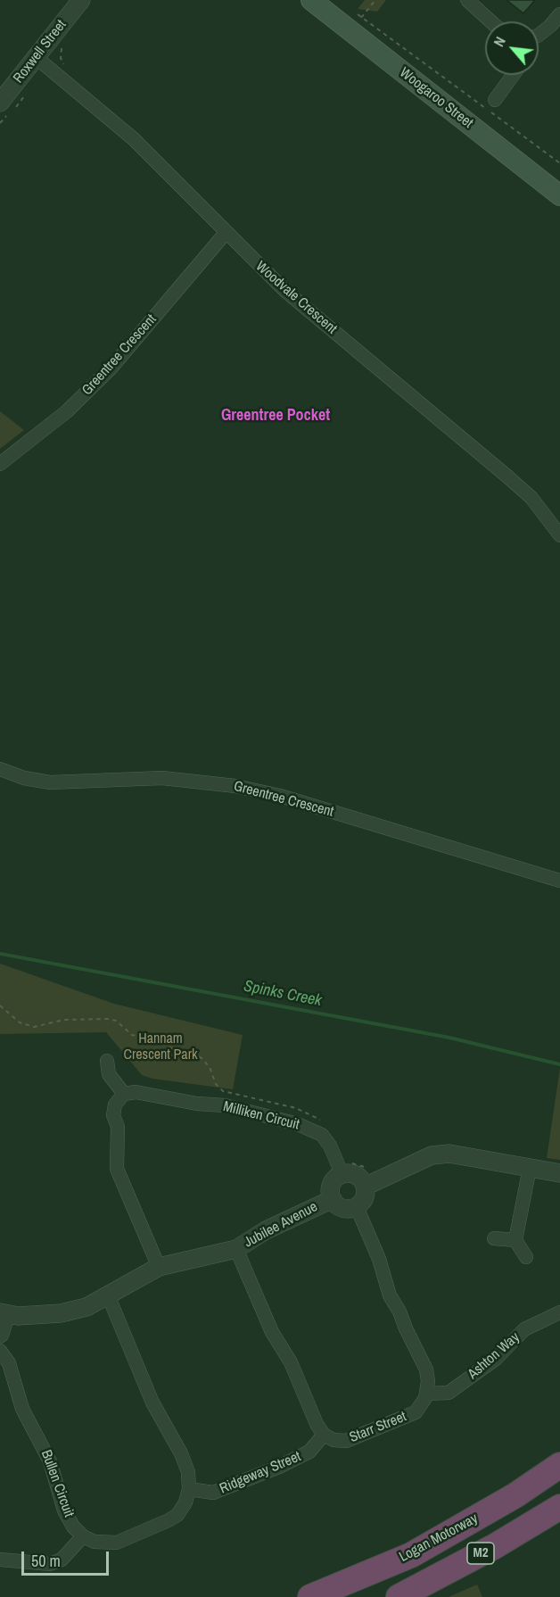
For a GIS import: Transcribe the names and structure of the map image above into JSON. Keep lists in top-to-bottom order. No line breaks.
{"streets":{"highway":["Logan Motorway","M2"],"main road":["Woogaroo Street"],"street":["Roxwell Street","Woodvale Crescent","Greentree Crescent","Milliken Circuit","Jubilee Avenue","Ashton Way","Starr Street","Ridgeway Street","Bullen Circuit"]},"crossings":[["Roxwell Street","Woodvale Crescent"],["Woodvale Crescent","Greentree Crescent"],["Milliken Circuit","Jubilee Avenue"],["Jubilee Avenue","Bullen Circuit"],["Ashton Way","Starr Street"],["Starr Street","Ridgeway Street"]],"districts":["Greentree Pocket"],"water":["Spinks Creek"],"parks":["Hannam Crescent Park"],"scale_bar":"50 m","north":"top left"}
